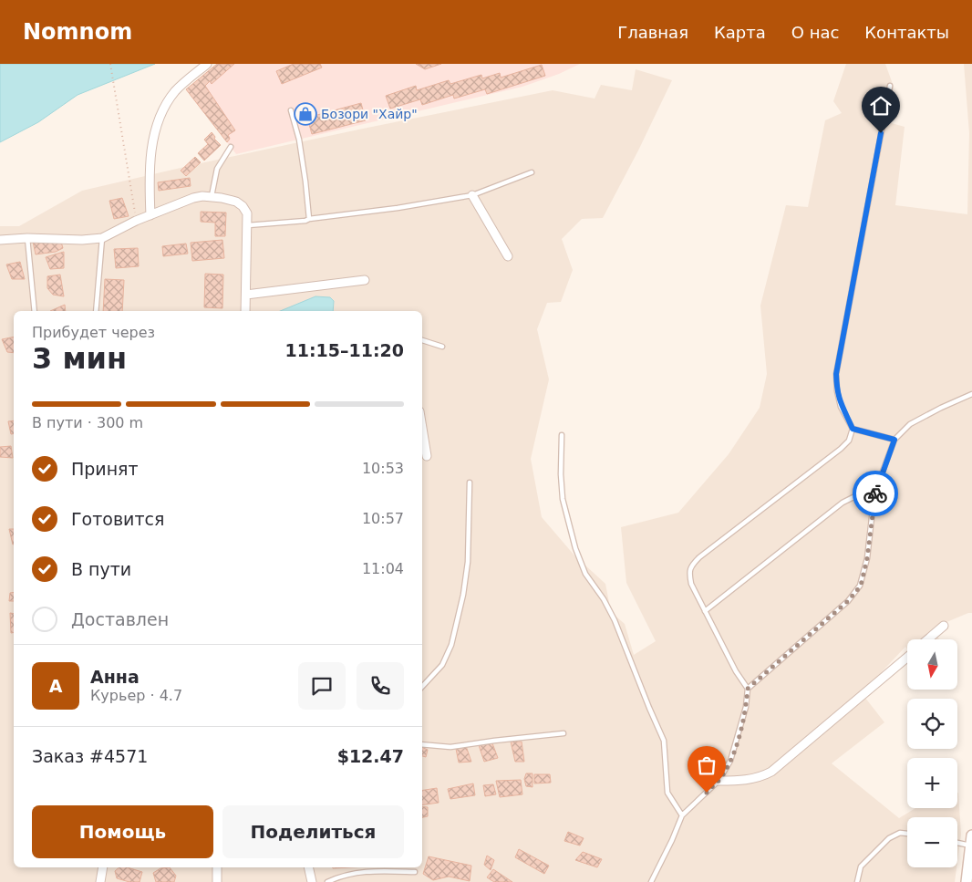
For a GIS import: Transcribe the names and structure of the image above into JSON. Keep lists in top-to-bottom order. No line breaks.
{"places":{"shop":["Бозори \"Хайр\""]},"north":"bottom","page":{"header":"Nomnom","nav":["Главная","Карта","О нас","Контакты"],"heading":["3 мин","Прибудет через","11:15–11:20"],"panel":["Анна","Курьер · 4.7","Заказ #4571","$12.47"],"bar":"В пути · 300 m","list":[["Принят","10:53"],["Готовится","10:57"],["В пути","11:04"],"Доставлен"],"map_buttons":["+","−"],"round":"А","buttons":["Помощь","Поделиться"]}}
